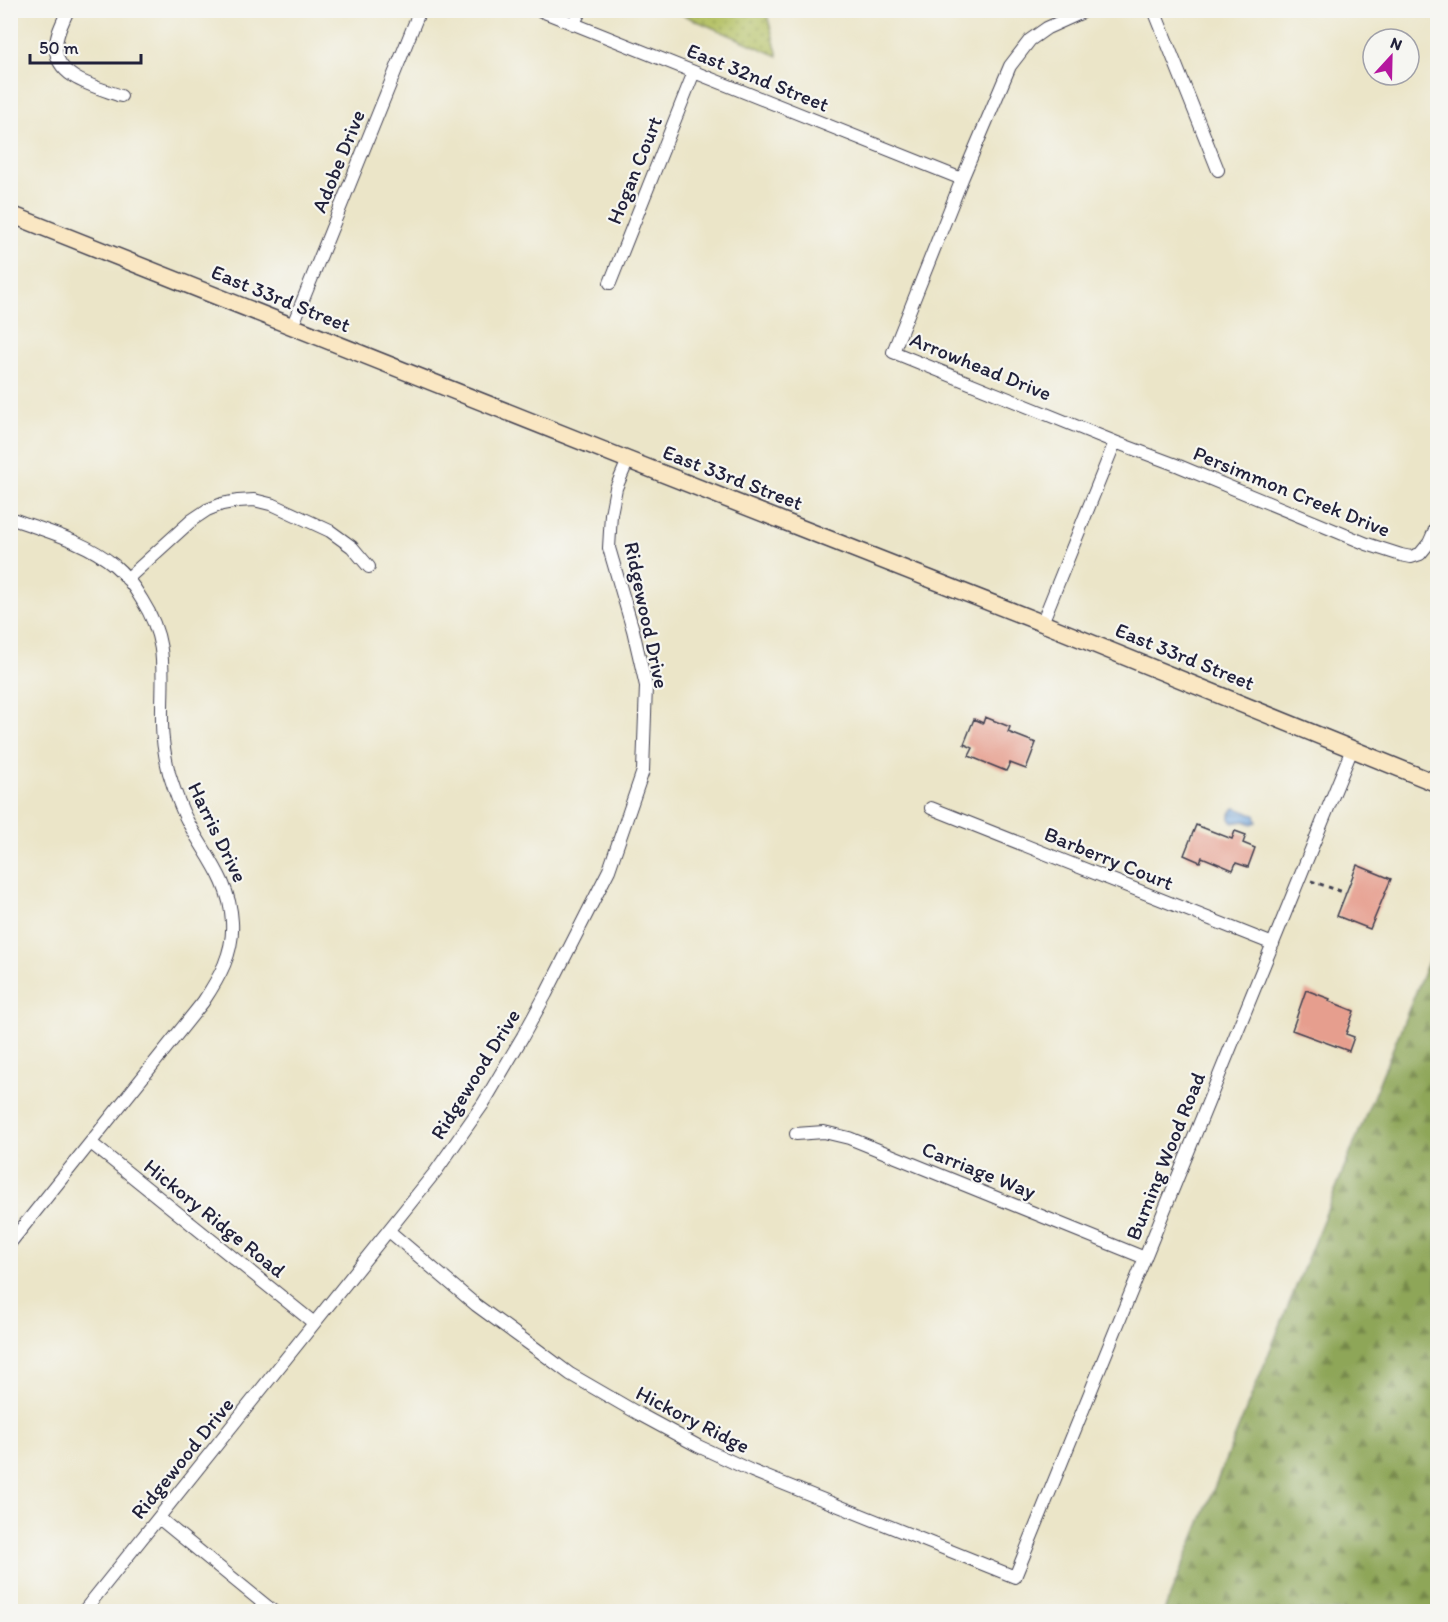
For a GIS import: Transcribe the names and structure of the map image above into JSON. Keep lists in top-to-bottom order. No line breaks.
{"streets":{"street":["East 32nd Street","Adobe Drive","Hogan Court","East 33rd Street","Arrowhead Drive","Persimmon Creek Drive","Ridgewood Drive","Harris Drive","Barberry Court","Burning Wood Road","Carriage Way","Hickory Ridge Road","Hickory Ridge"]},"crossings":[["East 32nd Street","Hogan Court"],["East 32nd Street","Arrowhead Drive"],["Adobe Drive","East 33rd Street"],["East 33rd Street","Ridgewood Drive"],["East 33rd Street","Burning Wood Road"],["Arrowhead Drive","Persimmon Creek Drive"],["Ridgewood Drive","Hickory Ridge Road"],["Ridgewood Drive","Hickory Ridge"],["Harris Drive","Hickory Ridge Road"],["Barberry Court","Burning Wood Road"],["Burning Wood Road","Carriage Way"],["Burning Wood Road","Hickory Ridge"]],"scale_bar":"50 m","north":"top"}
